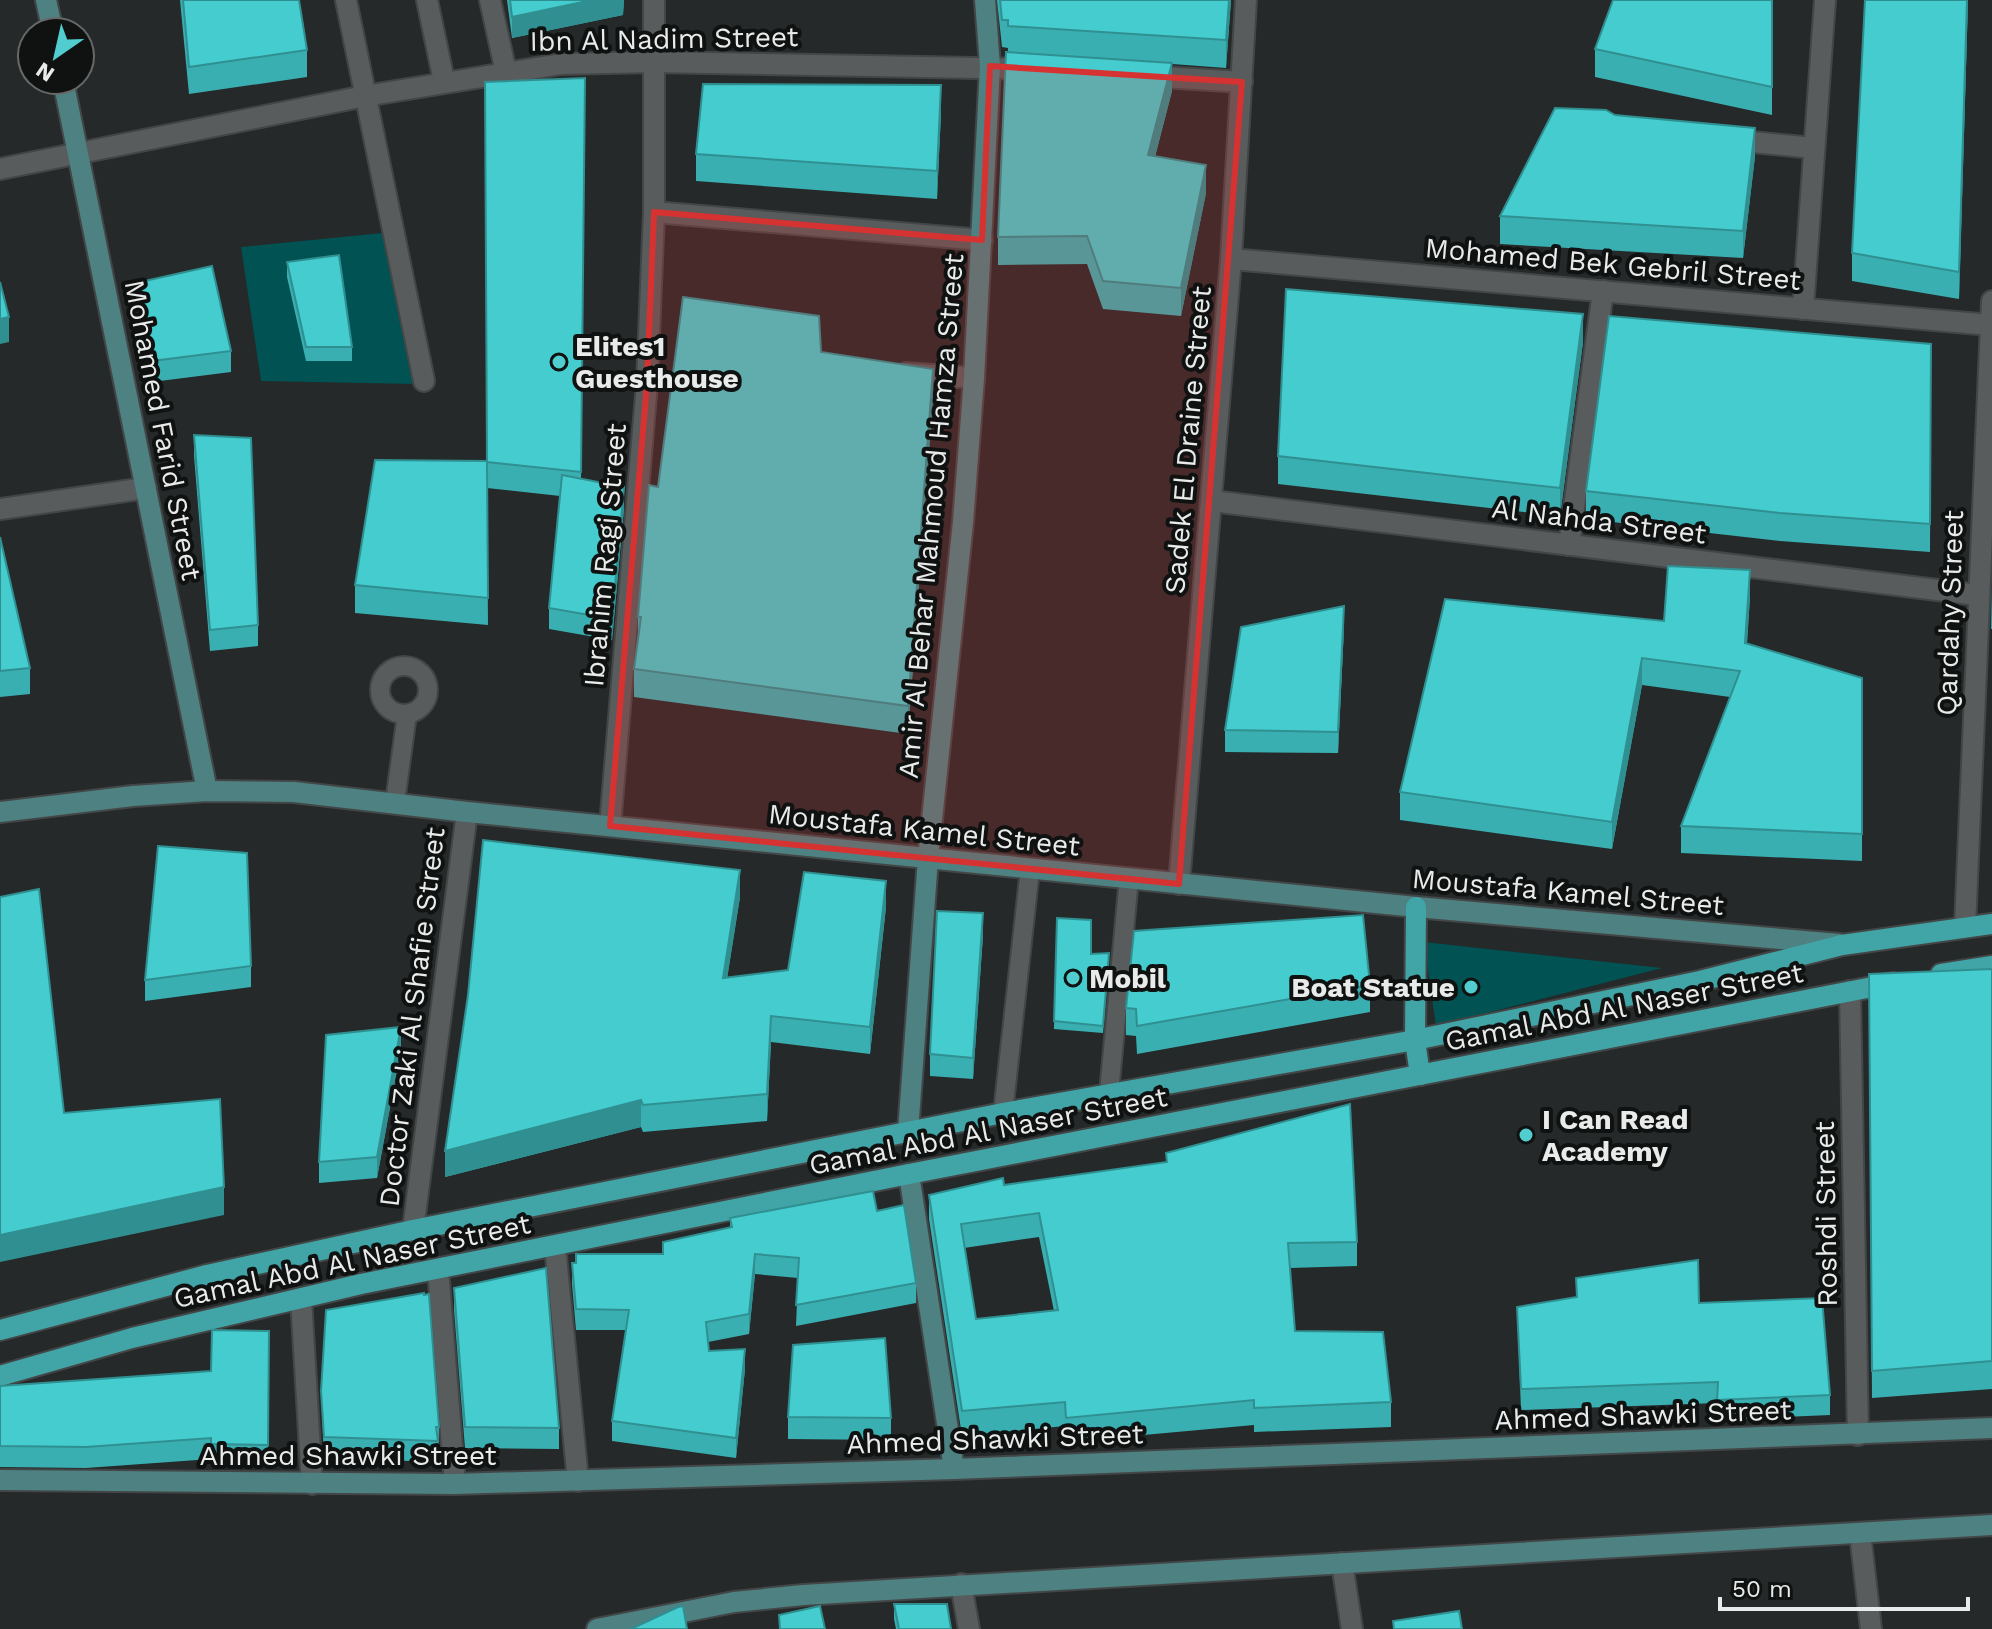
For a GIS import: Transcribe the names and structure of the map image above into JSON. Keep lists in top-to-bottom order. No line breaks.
{"streets":{"main road":["Gamal Abd Al Naser Street"],"street":["Ibn Al Nadim Street","Mohamed Bek Gebril Street","Mohamed Farid Street","Sadek El Draine Street","Amir Al Behar Mahmoud Hamza Street","Al Nahda Street","Ibrahim Ragi Street","Qardahy Street","Moustafa Kamel Street","Doctor Zaki Al Shafie Street","Roshdi Street","Ahmed Shawki Street"]},"crossings":[["Ibn Al Nadim Street","Mohamed Farid Street"],["Ibn Al Nadim Street","Amir Al Behar Mahmoud Hamza Street"],["Ibn Al Nadim Street","Ibrahim Ragi Street"],["Mohamed Bek Gebril Street","Sadek El Draine Street"],["Mohamed Bek Gebril Street","Qardahy Street"],["Mohamed Farid Street","Moustafa Kamel Street"],["Sadek El Draine Street","Al Nahda Street"],["Sadek El Draine Street","Moustafa Kamel Street"],["Amir Al Behar Mahmoud Hamza Street","Moustafa Kamel Street"],["Amir Al Behar Mahmoud Hamza Street","Gamal Abd Al Naser Street"],["Al Nahda Street","Qardahy Street"],["Ibrahim Ragi Street","Moustafa Kamel Street"],["Qardahy Street","Gamal Abd Al Naser Street"],["Moustafa Kamel Street","Gamal Abd Al Naser Street"],["Moustafa Kamel Street","Doctor Zaki Al Shafie Street"],["Gamal Abd Al Naser Street","Doctor Zaki Al Shafie Street"],["Gamal Abd Al Naser Street","Roshdi Street"],["Roshdi Street","Ahmed Shawki Street"]],"places":["Elites1 Guesthouse","Mobil","Boat Statue","I Can Read Academy"],"scale_bar":"50 m","north":"bottom left"}
